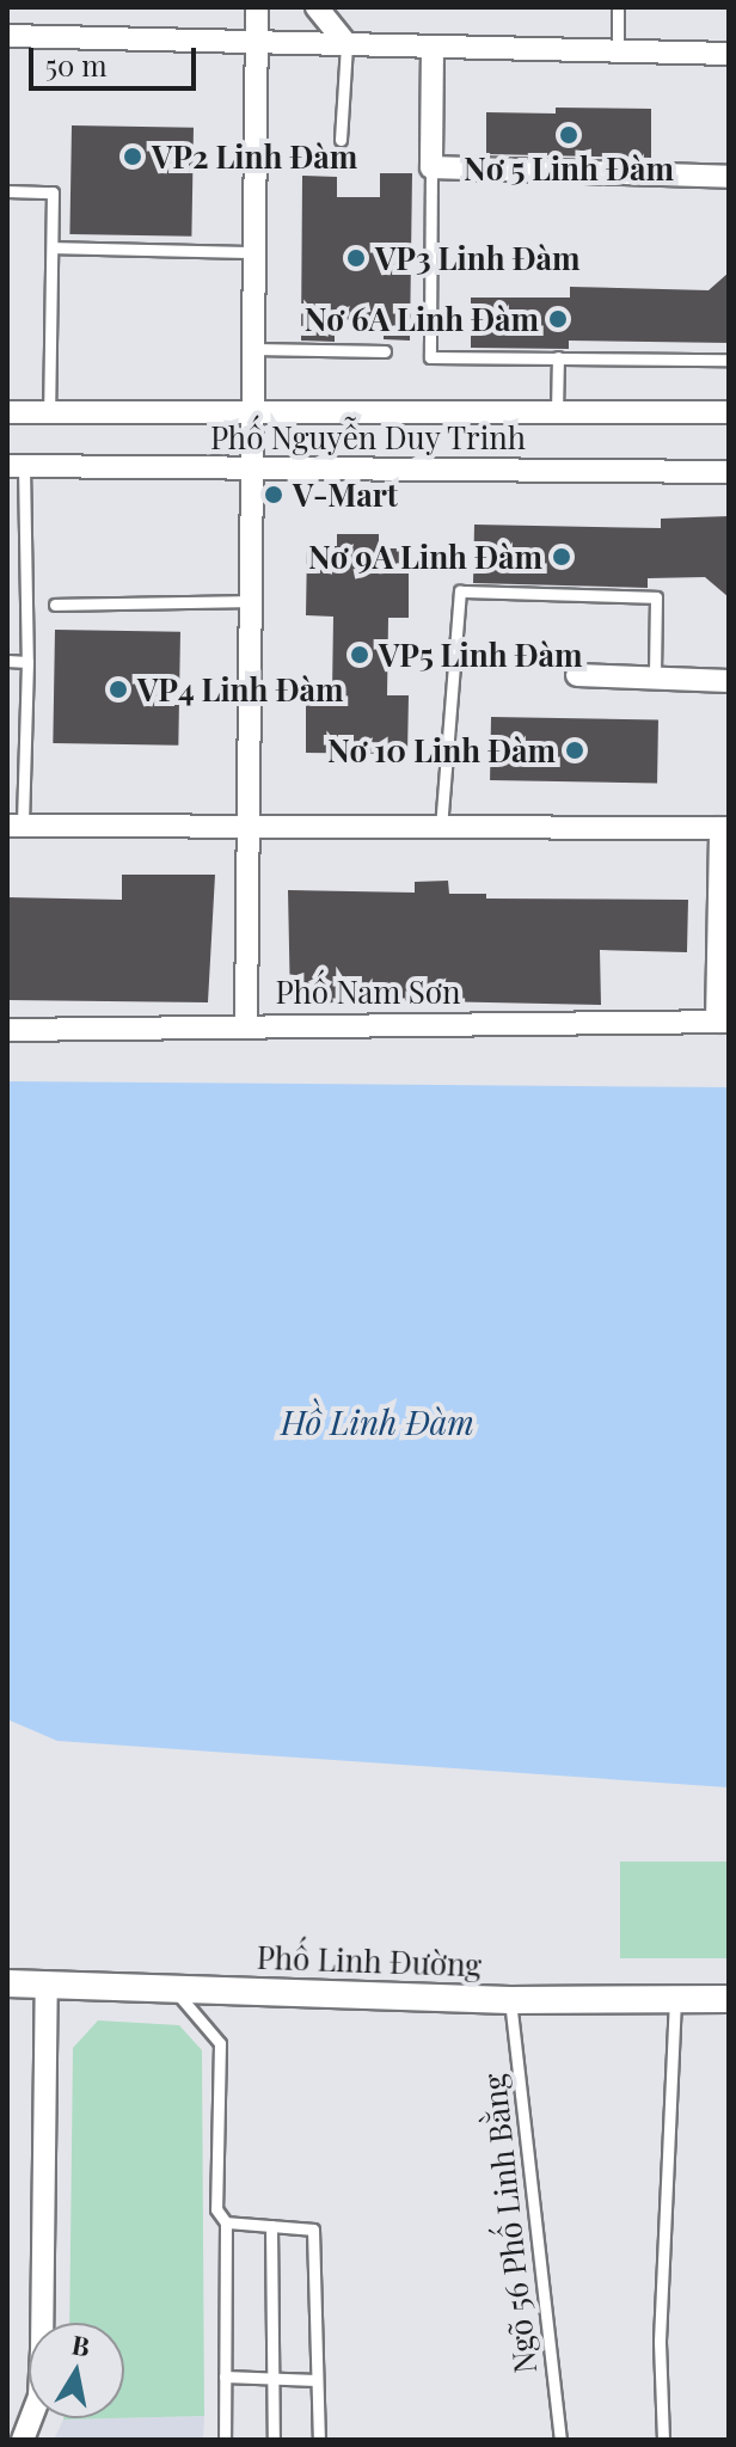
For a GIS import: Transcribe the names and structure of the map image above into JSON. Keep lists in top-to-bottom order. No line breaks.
{"streets":{"street":["Phố Nguyễn Duy Trinh","Phố Nam Sơn","Phố Linh Đường"],"lane":["Ngõ 56 Phố Linh Bằng"]},"crossings":[["Phố Linh Đường","Ngõ 56 Phố Linh Bằng"]],"water":["Hồ Linh Đàm"],"places":["Nơ 5 Linh Đàm","VP2 Linh Đàm","VP3 Linh Đàm","Nơ 6A Linh Đàm","V-Mart","Nơ 9A Linh Đàm","VP5 Linh Đàm","VP4 Linh Đàm","Nơ 10 Linh Đàm"],"scale_bar":"50 m","north":"top"}
